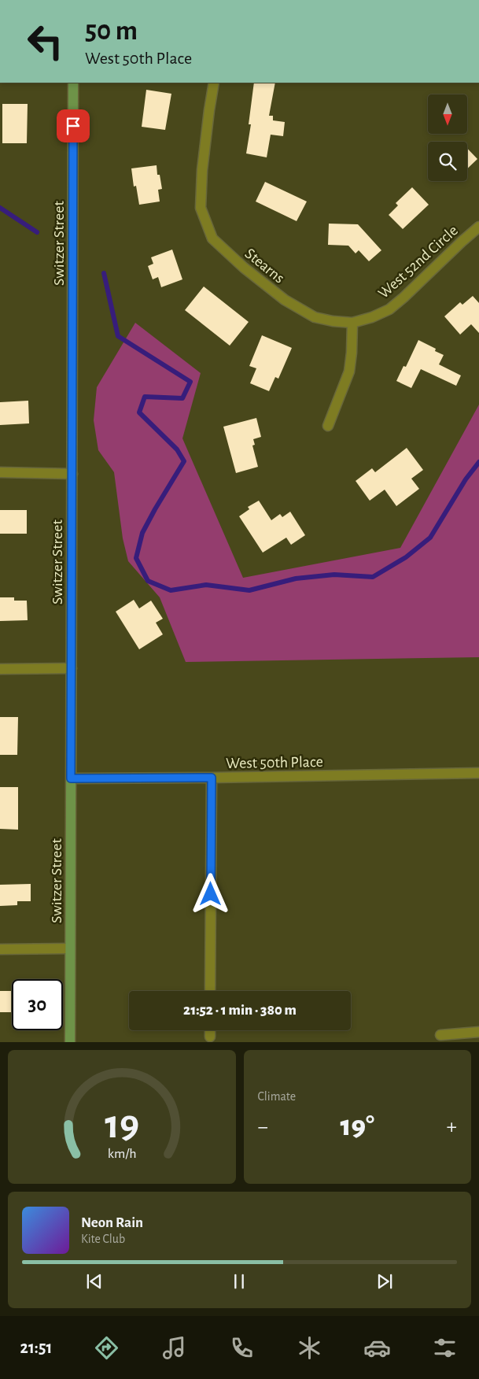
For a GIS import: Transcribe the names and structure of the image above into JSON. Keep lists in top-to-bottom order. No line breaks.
{"streets":{"street":["Switzer Street","West 52nd Circle","Stearns","West 50th Place"]},"crossings":[["Switzer Street","West 50th Place"],["West 52nd Circle","Stearns"]],"north":"bottom","page":{"turn":["50 m","West 50th Place"],"limit":"30","trip":"21:52 · 1 min · 380 m","tile":"Climate","heat":["−","19°","+"],"song":["Neon Rain","Kite Club"],"tabs":"21:51","gauge":["19","km/h"]}}
